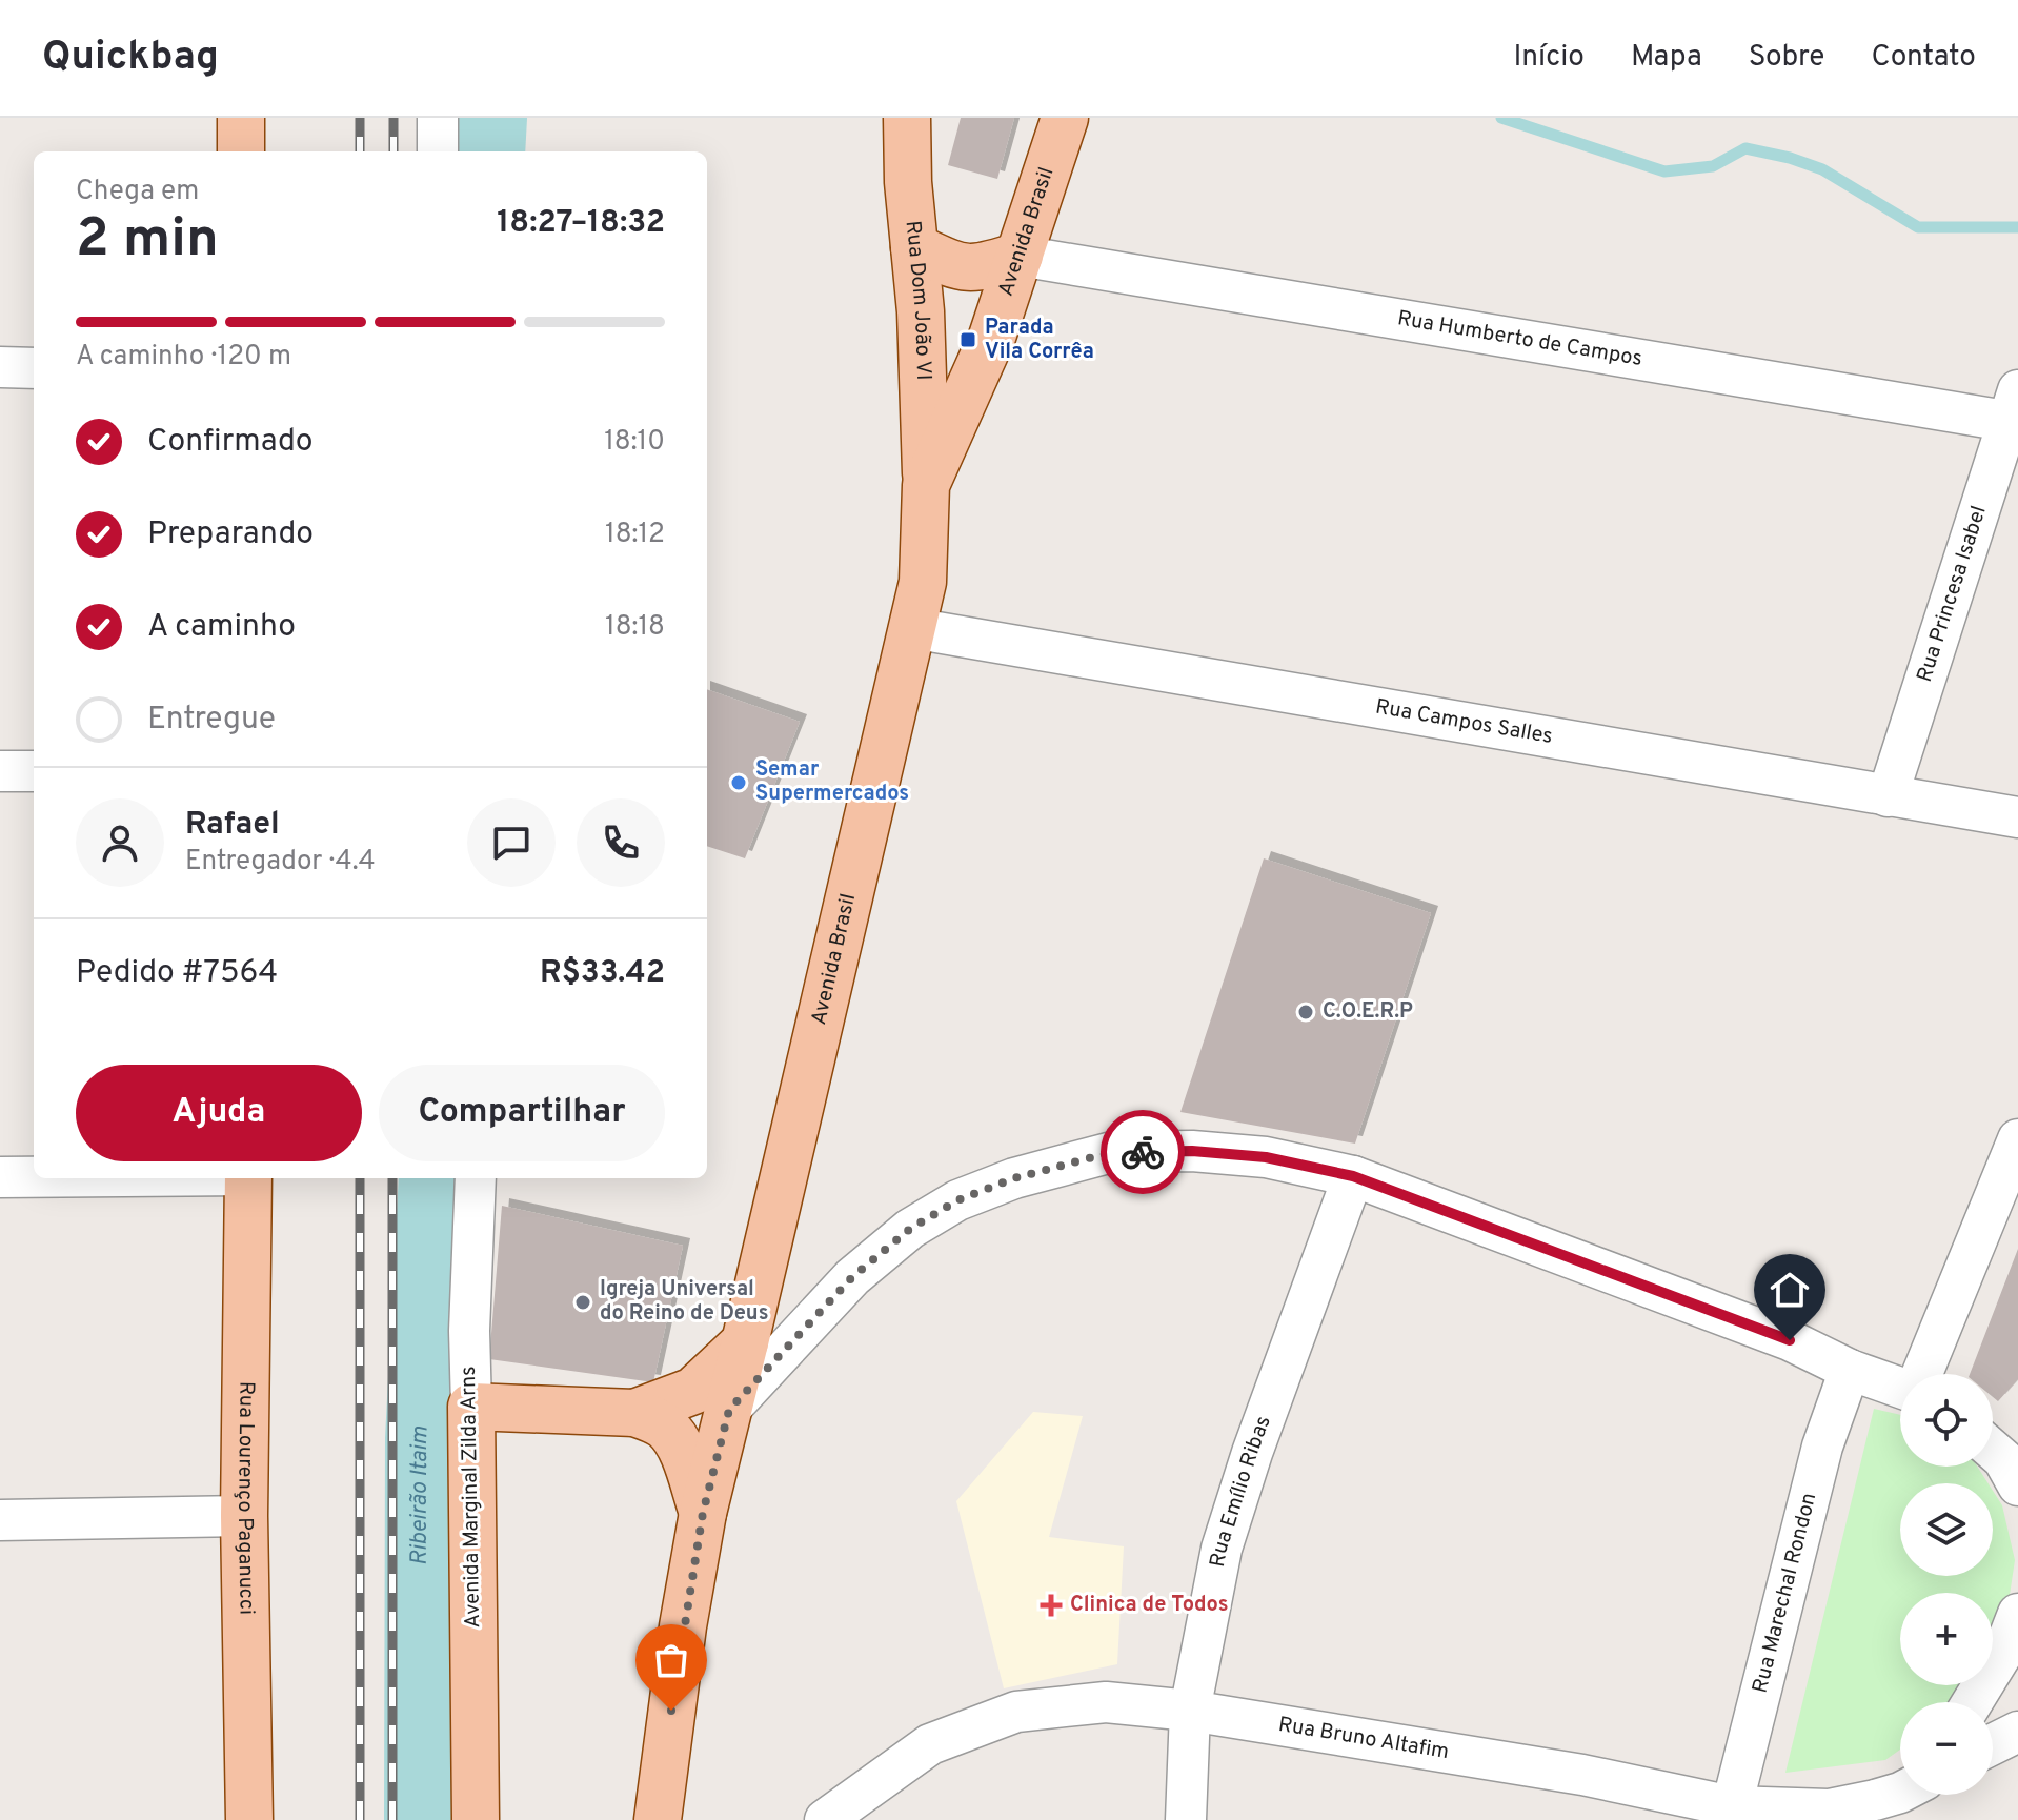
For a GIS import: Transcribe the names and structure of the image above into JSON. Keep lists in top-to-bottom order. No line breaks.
{"streets":{"main road":["Avenida Brasil","Rua Dom João VI","Rua Lourenço Paganucci","Avenida Marginal Zilda Arns"],"street":["Rua Humberto de Campos","Rua Princesa Isabel","Rua Campos Salles","Rua Emílio Ribas","Rua Marechal Rondon","Rua Bruno Altafim"]},"crossings":[["Avenida Brasil","Rua Dom João VI"],["Avenida Brasil","Rua Humberto de Campos"],["Avenida Brasil","Rua Campos Salles"],["Rua Humberto de Campos","Rua Princesa Isabel"],["Rua Princesa Isabel","Rua Campos Salles"],["Rua Emílio Ribas","Rua Bruno Altafim"],["Rua Marechal Rondon","Rua Bruno Altafim"]],"water":["Ribeirão Itaim"],"places":{"transit":["Parada Vila Corrêa"],"other":["Semar Supermercados","C.O.E.R.P","Igreja Universal do Reino de Deus"],"health":["Clinica de Todos"]},"page":{"header":"Quickbag","nav":["Início","Mapa","Sobre","Contato"],"heading":["2 min","Chega em","18:27–18:32"],"panel":["Rafael","Entregador · 4.4","Pedido #7564","R$33.42"],"bar":"A caminho · 120 m","list":[["Confirmado","18:10"],["Preparando","18:12"],["A caminho","18:18"],"Entregue"],"buttons":["Ajuda","Compartilhar"],"map_buttons":["+","−"]}}
